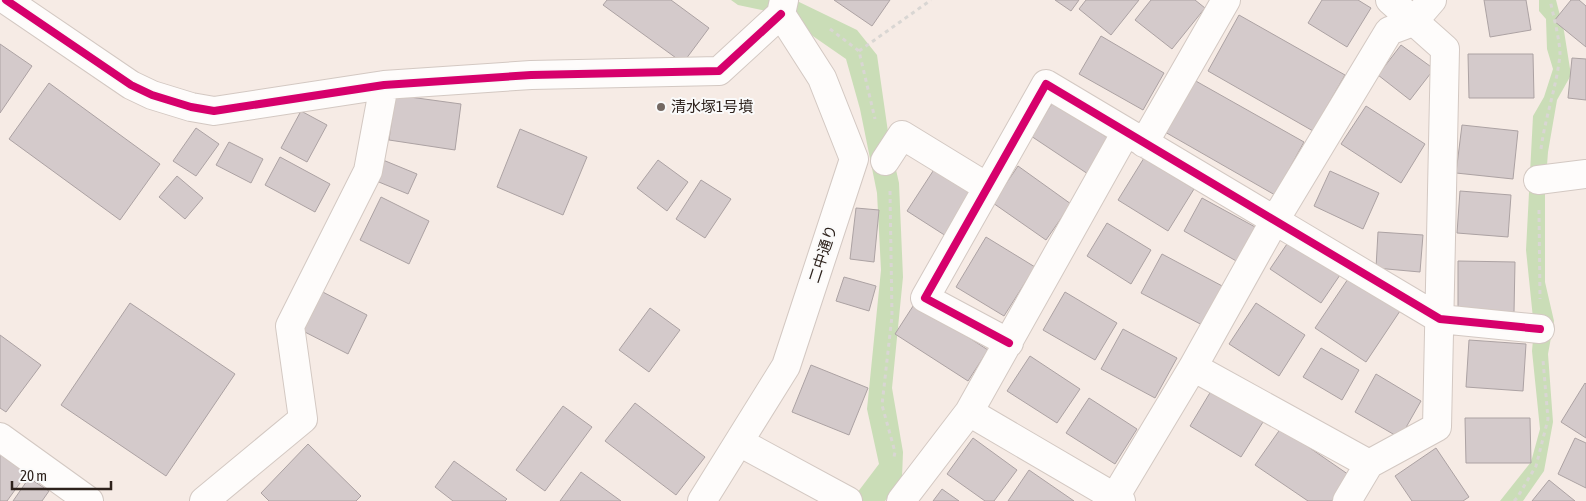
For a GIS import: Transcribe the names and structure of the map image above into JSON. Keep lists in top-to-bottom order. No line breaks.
{"streets":{"street":["二中通り"]},"places":["清水塚1号墳"],"scale_bar":"20 m"}
